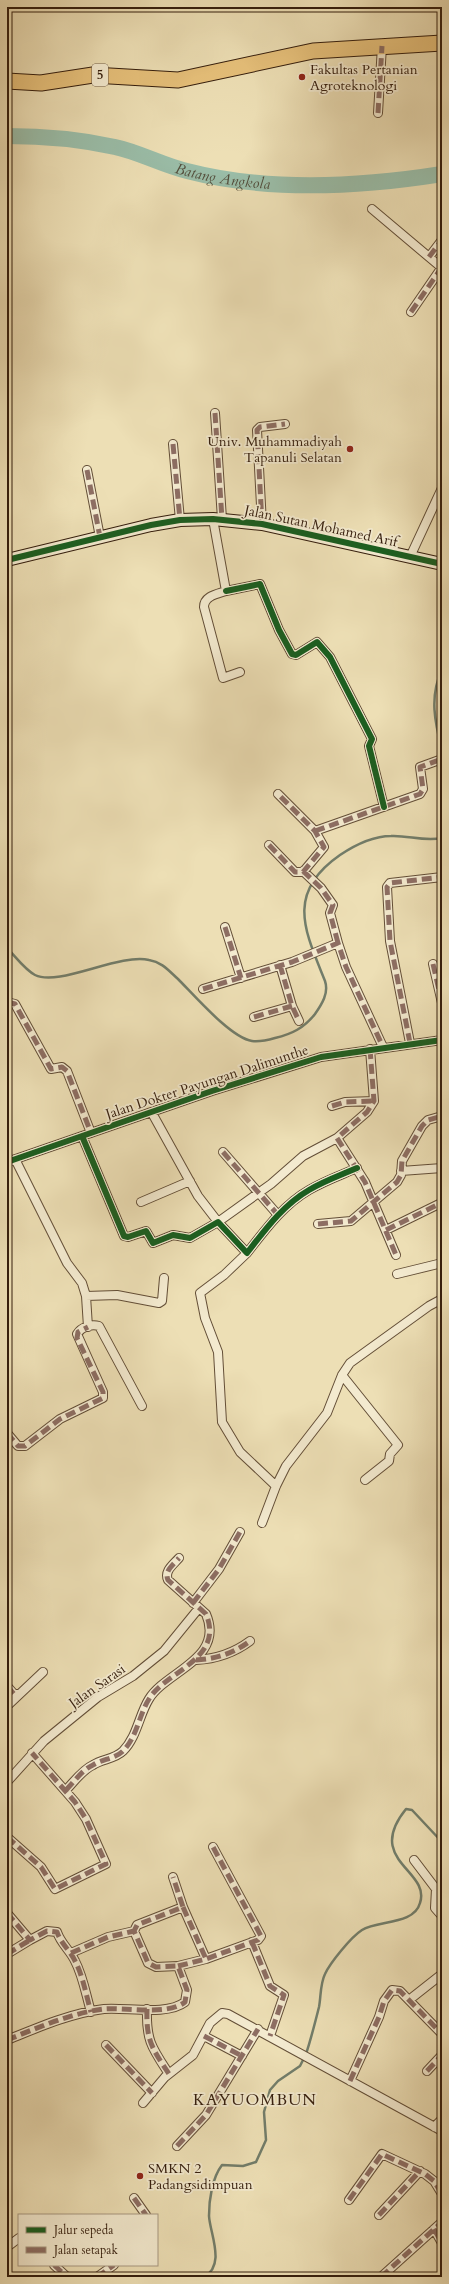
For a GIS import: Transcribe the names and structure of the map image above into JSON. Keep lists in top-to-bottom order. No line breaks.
{"streets":{"highway":["5"],"street":["Jalan Sutan Mohamed Arif","Jalan Dokter Payungan Dalimunthe","Jalan Sarasi"]},"districts":["KAYUOMBUN"],"water":["Batang Angkola"],"places":["Fakultas Pertanian Agroteknologi","Univ. Muhammadiyah Tapanuli Selatan","SMKN 2 Padangsidimpuan"],"legend":["Jalur sepeda","Jalan setapak"]}
